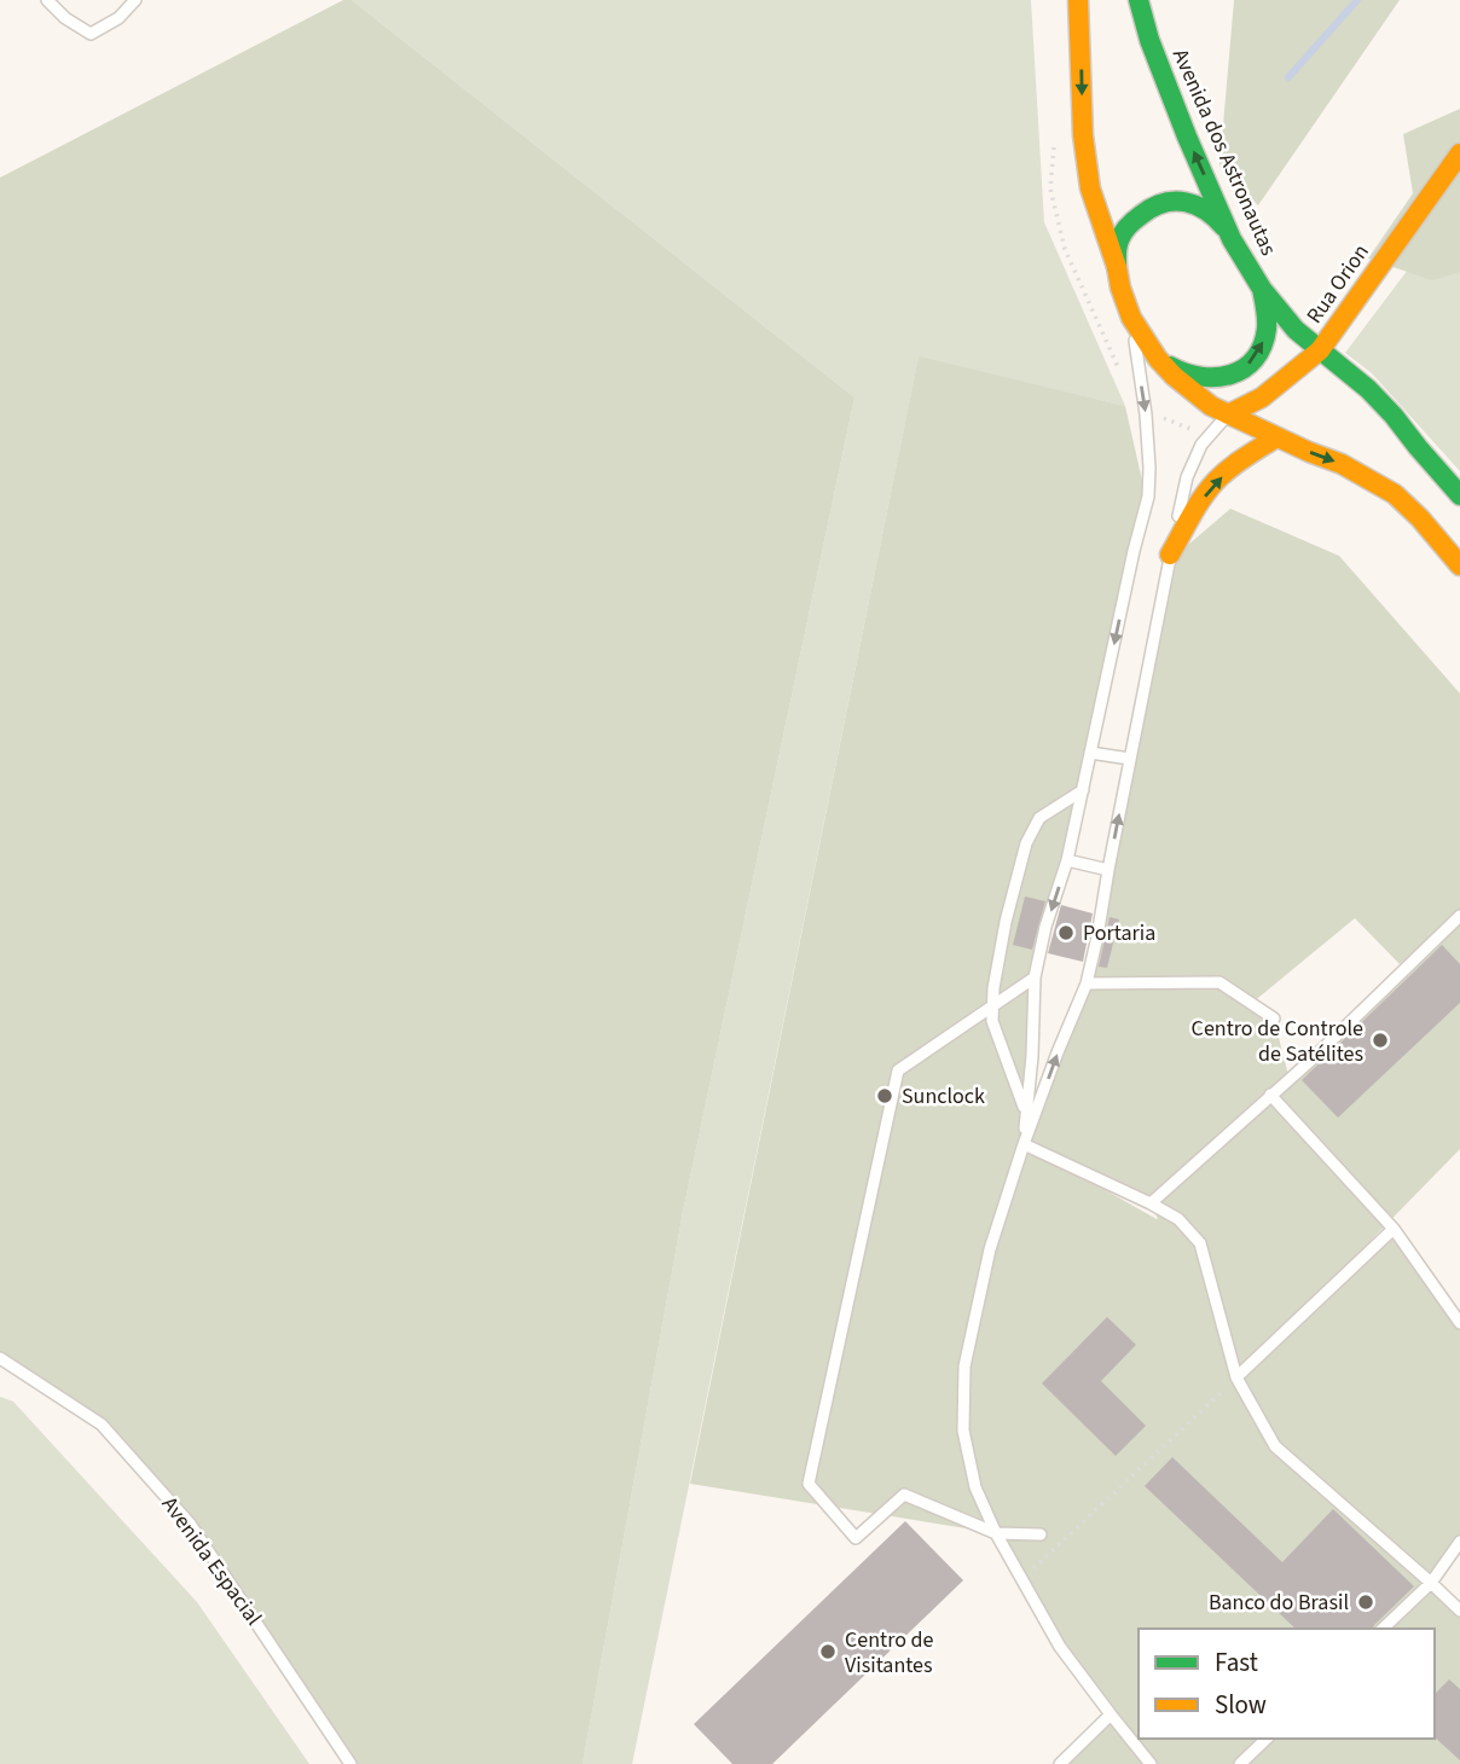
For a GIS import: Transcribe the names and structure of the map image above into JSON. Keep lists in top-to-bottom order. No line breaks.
{"streets":{"main road":["Avenida dos Astronautas","Rua Orion"],"lane":["Avenida Espacial"]},"crossings":[["Avenida dos Astronautas","Rua Orion"]],"places":["Portaria","Centro de Controle de Satélites","Sunclock","Banco do Brasil","Centro de Visitantes"],"legend":["Fast","Slow"]}
